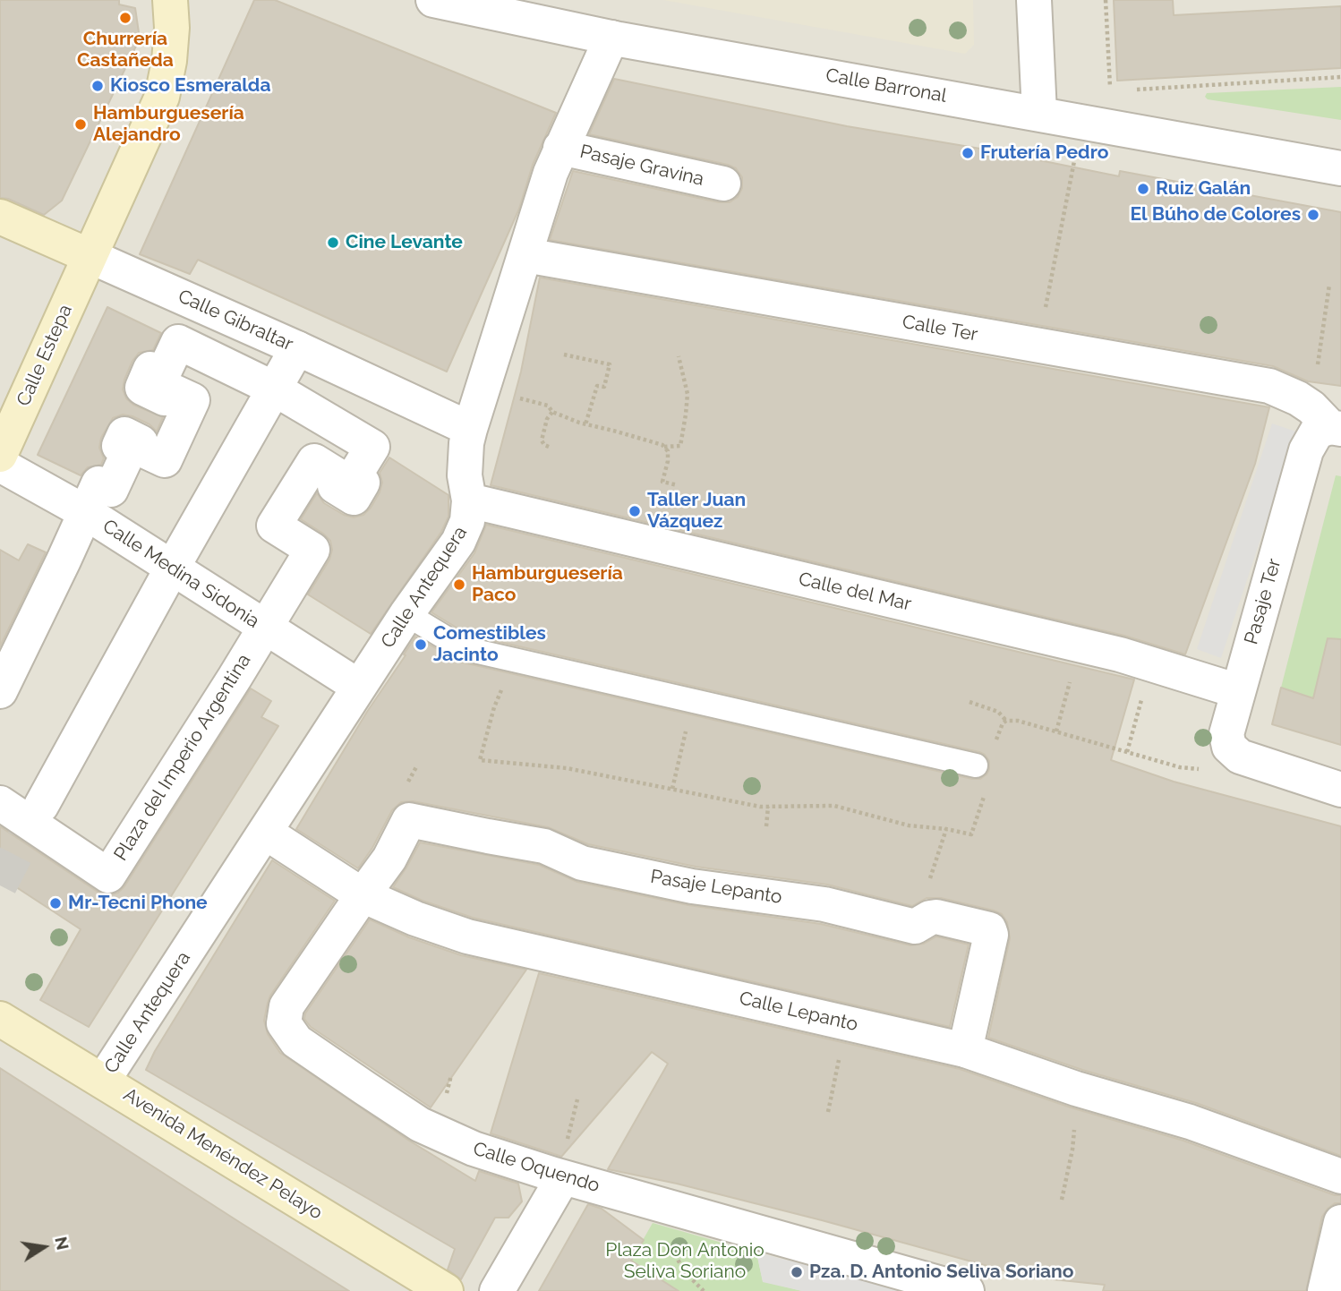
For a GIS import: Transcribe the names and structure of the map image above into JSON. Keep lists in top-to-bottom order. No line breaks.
{"streets":{"main road":["Calle Gibraltar","Calle Estepa","Avenida Menéndez Pelayo"],"street":["Calle Barronal","Pasaje Gravina","Calle Ter","Calle Medina Sidonia","Calle Antequera","Calle del Mar","Pasaje Ter","Plaza del Imperio Argentina","Pasaje Lepanto","Calle Lepanto","Calle Oquendo"]},"crossings":[["Calle Barronal","Calle Antequera"],["Pasaje Gravina","Calle Antequera"],["Calle Gibraltar","Calle Estepa"],["Calle Gibraltar","Calle Antequera"],["Calle Ter","Calle Antequera"],["Calle Ter","Pasaje Ter"],["Calle Medina Sidonia","Calle Antequera"],["Calle Medina Sidonia","Plaza del Imperio Argentina"],["Calle Antequera","Calle del Mar"],["Calle Antequera","Calle Lepanto"],["Calle Antequera","Avenida Menéndez Pelayo"],["Calle del Mar","Pasaje Ter"],["Pasaje Lepanto","Calle Lepanto"],["Pasaje Lepanto","Calle Oquendo"],["Calle Lepanto","Calle Oquendo"]],"parks":["Plaza Don Antonio Seliva Soriano"],"places":["Churrería Castañeda","Kiosco Esmeralda","Hamburguesería Alejandro","Frutería Pedro","Ruiz Galán","El Búho de Colores","Cine Levante","Taller Juan Vázquez","Hamburguesería Paco","Comestibles Jacinto","Mr-Tecni Phone","Pza. D. Antonio Seliva Soriano"],"north":"right"}
